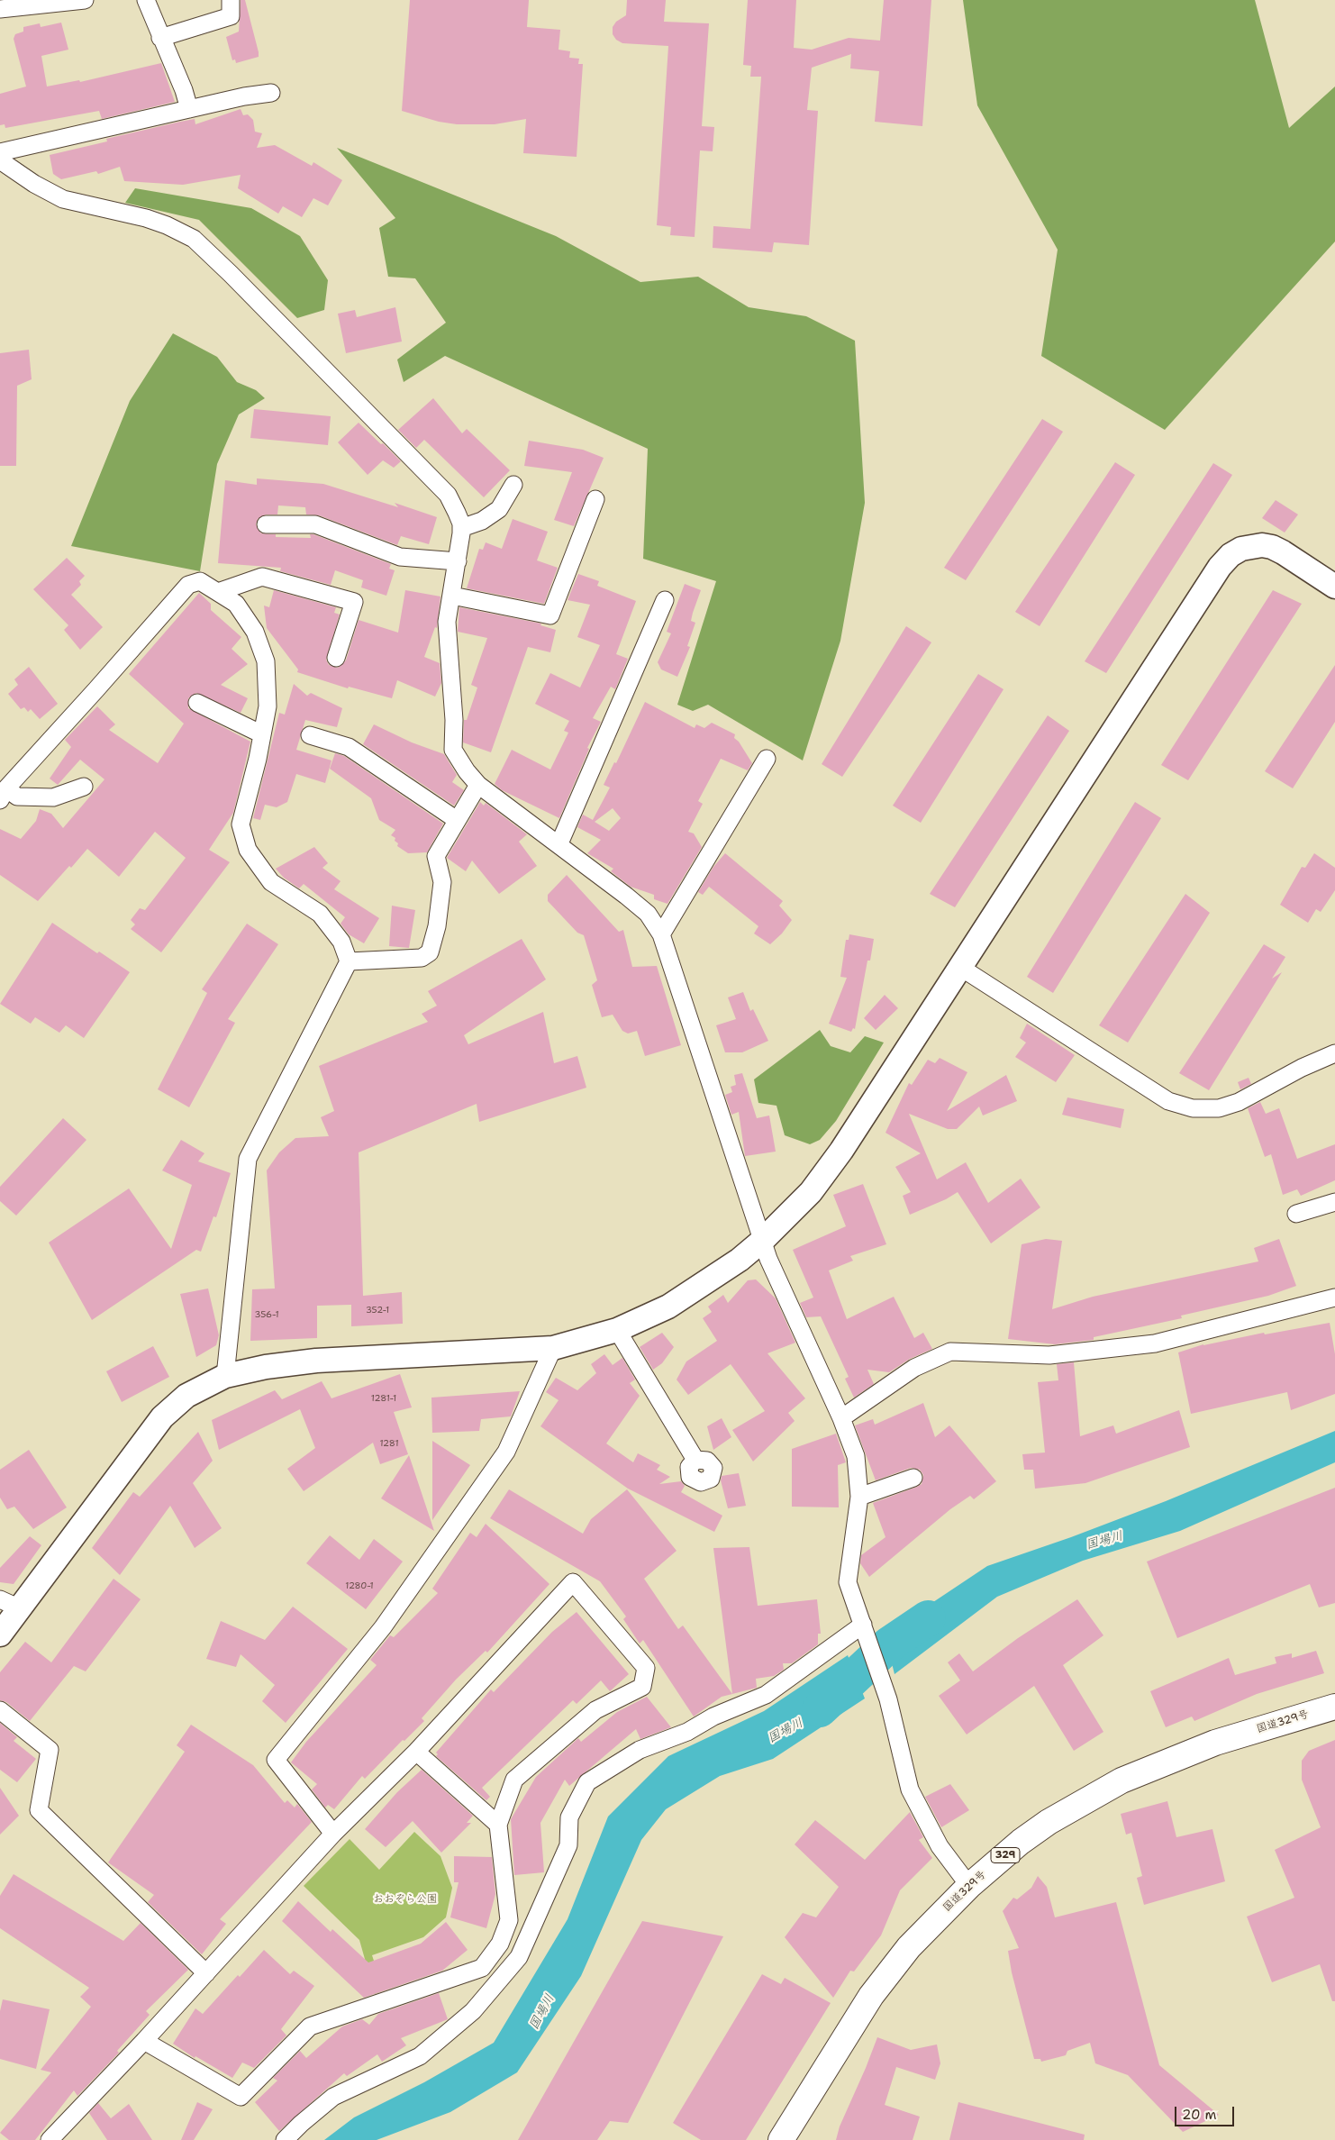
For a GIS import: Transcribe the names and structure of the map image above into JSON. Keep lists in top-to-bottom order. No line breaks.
{"streets":{"highway":["国道329号","329"]},"water":["国場川"],"parks":["おおぞら公園"],"house_numbers":["352-1","356-1","1281-1","1281","1280-1"],"scale_bar":"20 m"}
